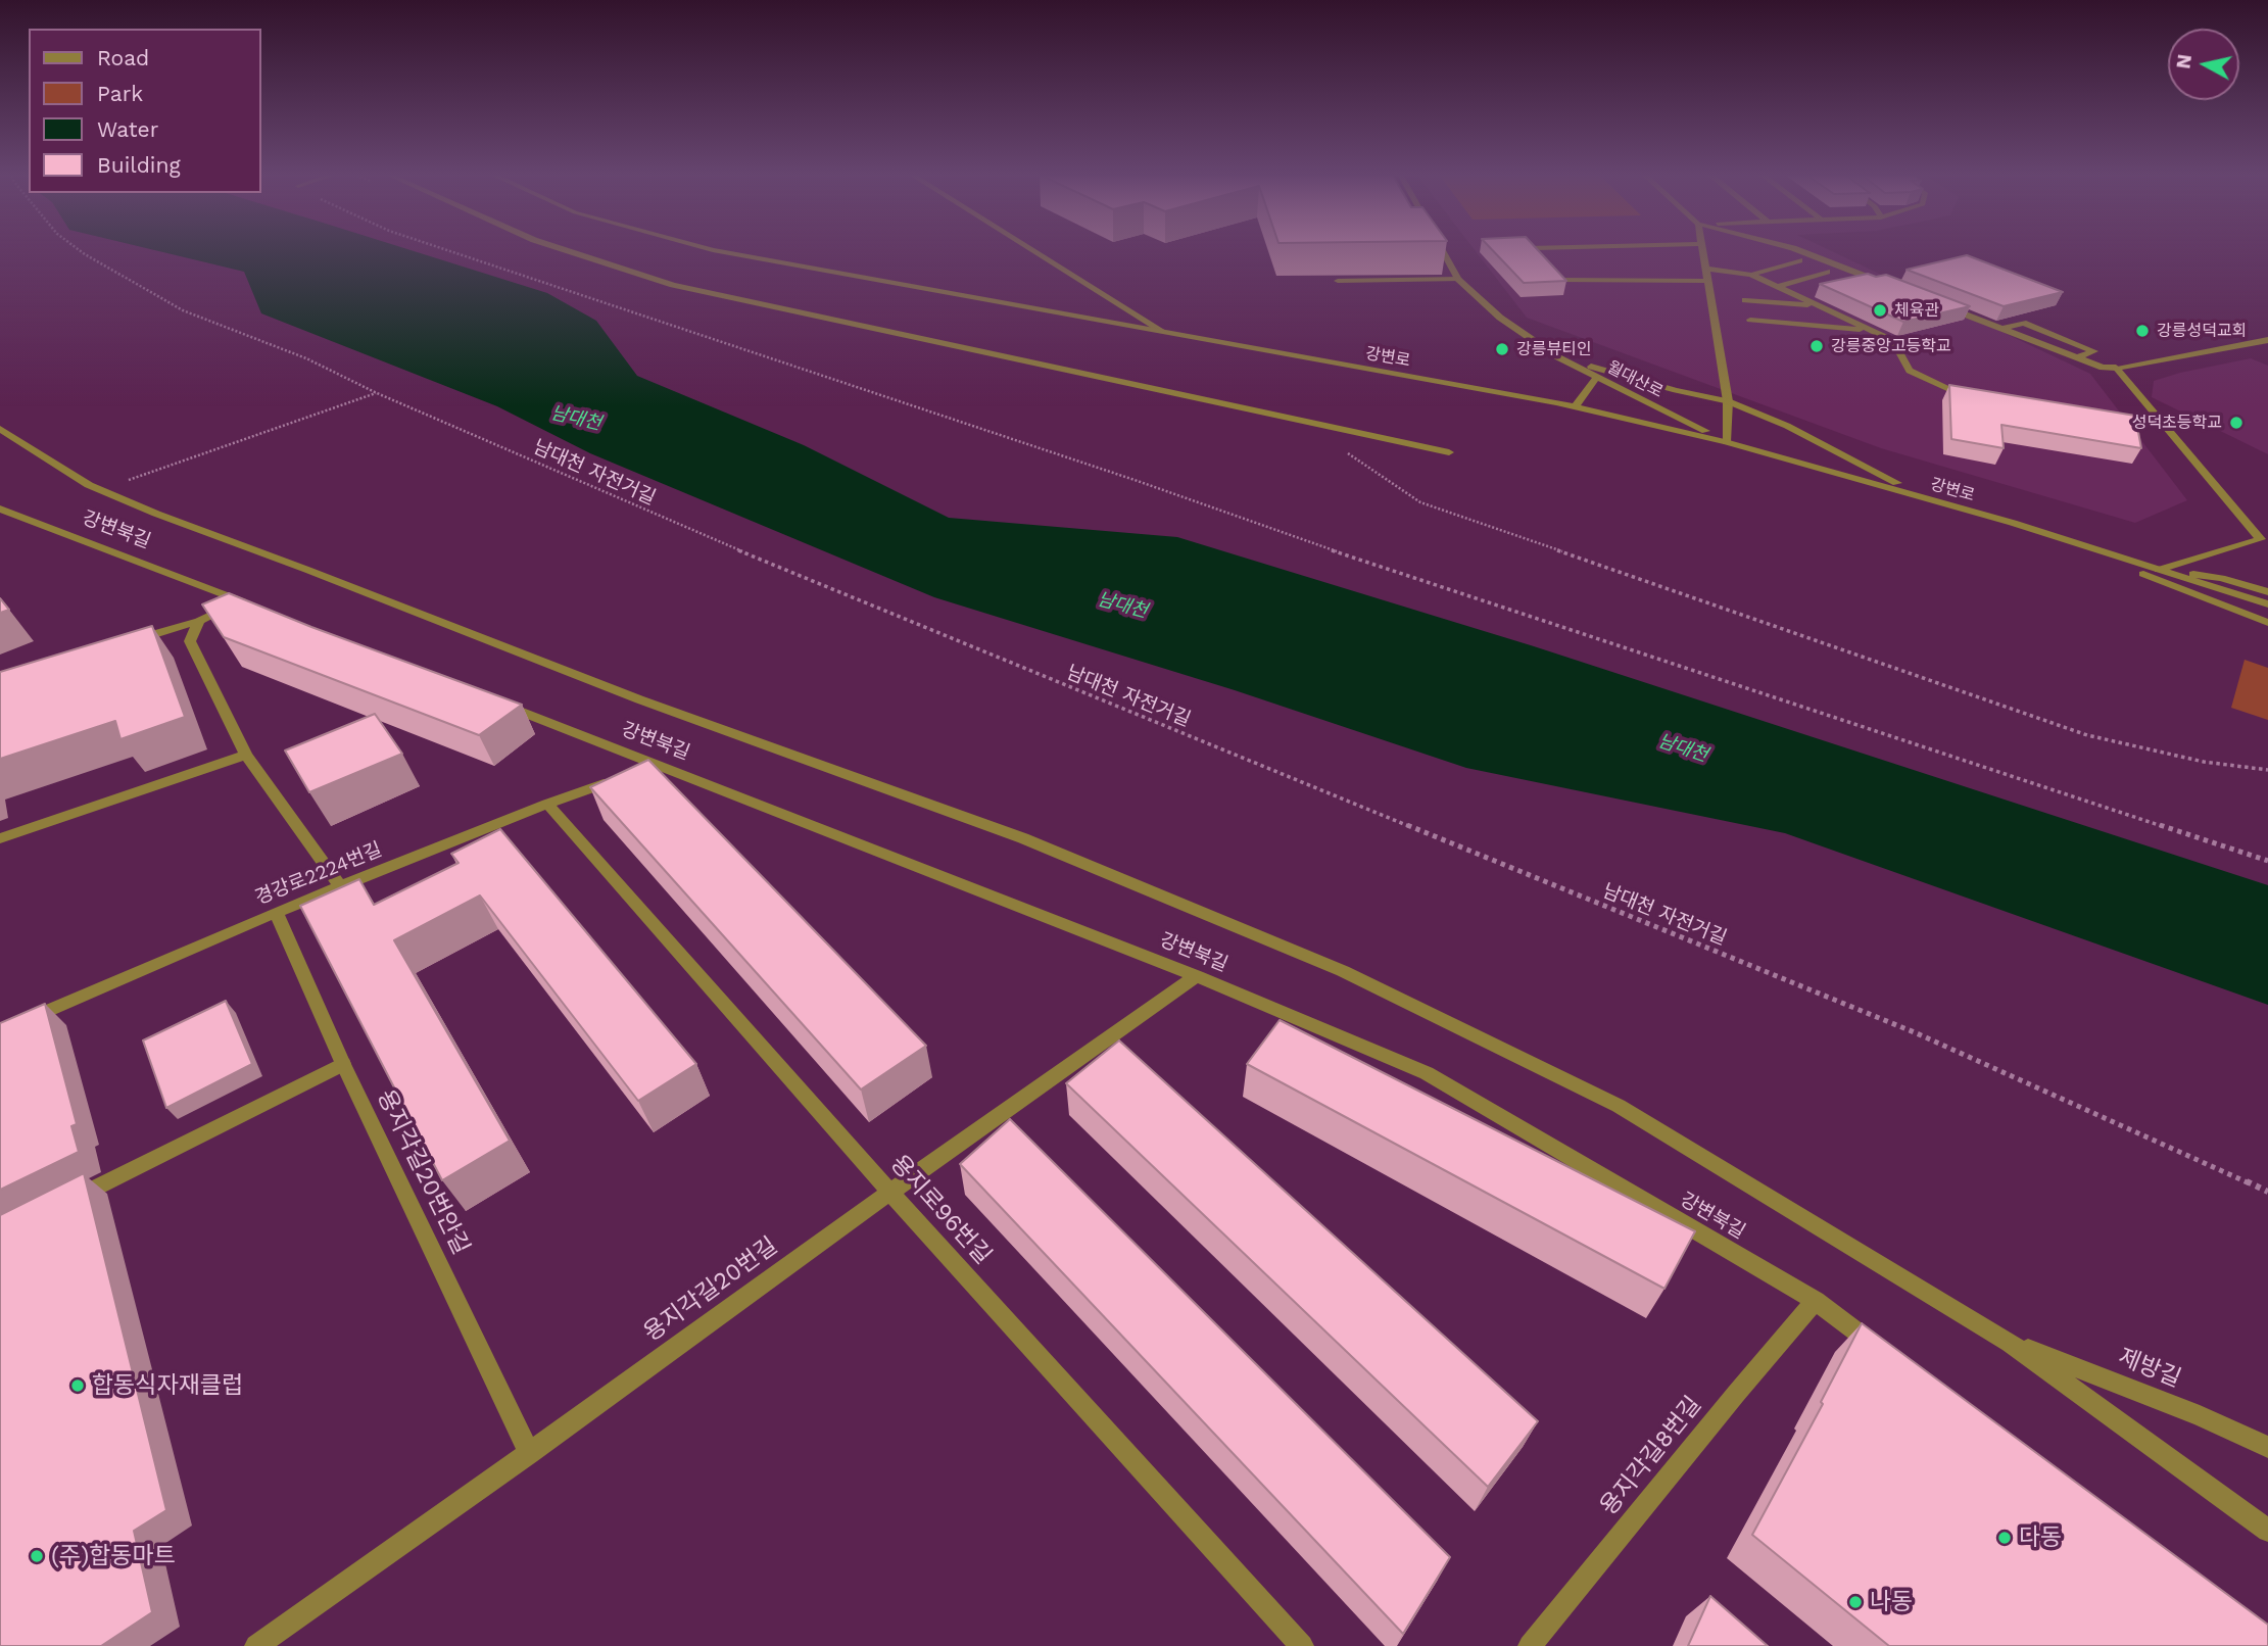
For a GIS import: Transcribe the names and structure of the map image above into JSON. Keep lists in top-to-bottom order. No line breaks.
{"streets":{"street":["강변로","월대산로","강변북길","경강로2224번길","용지각길20번안길","용지로96번길","용지각길20번길","제방길","용지각길8번길"],"path":["남대천 자전거길"]},"crossings":[["강변로","월대산로"],["강변북길","경강로2224번길"],["강변북길","용지각길20번길"],["강변북길","용지각길8번길"],["경강로2224번길","용지각길20번안길"],["경강로2224번길","용지로96번길"],["용지각길20번안길","용지각길20번길"],["용지로96번길","용지각길20번길"]],"water":["남대천"],"places":["체육관","강릉성덕교회","강릉중앙고등학교","강릉뷰티인","성덕초등학교","합동식자재클럽","다동","(주)합동마트","나동"],"legend":["Road","Park","Water","Building"],"north":"left"}
